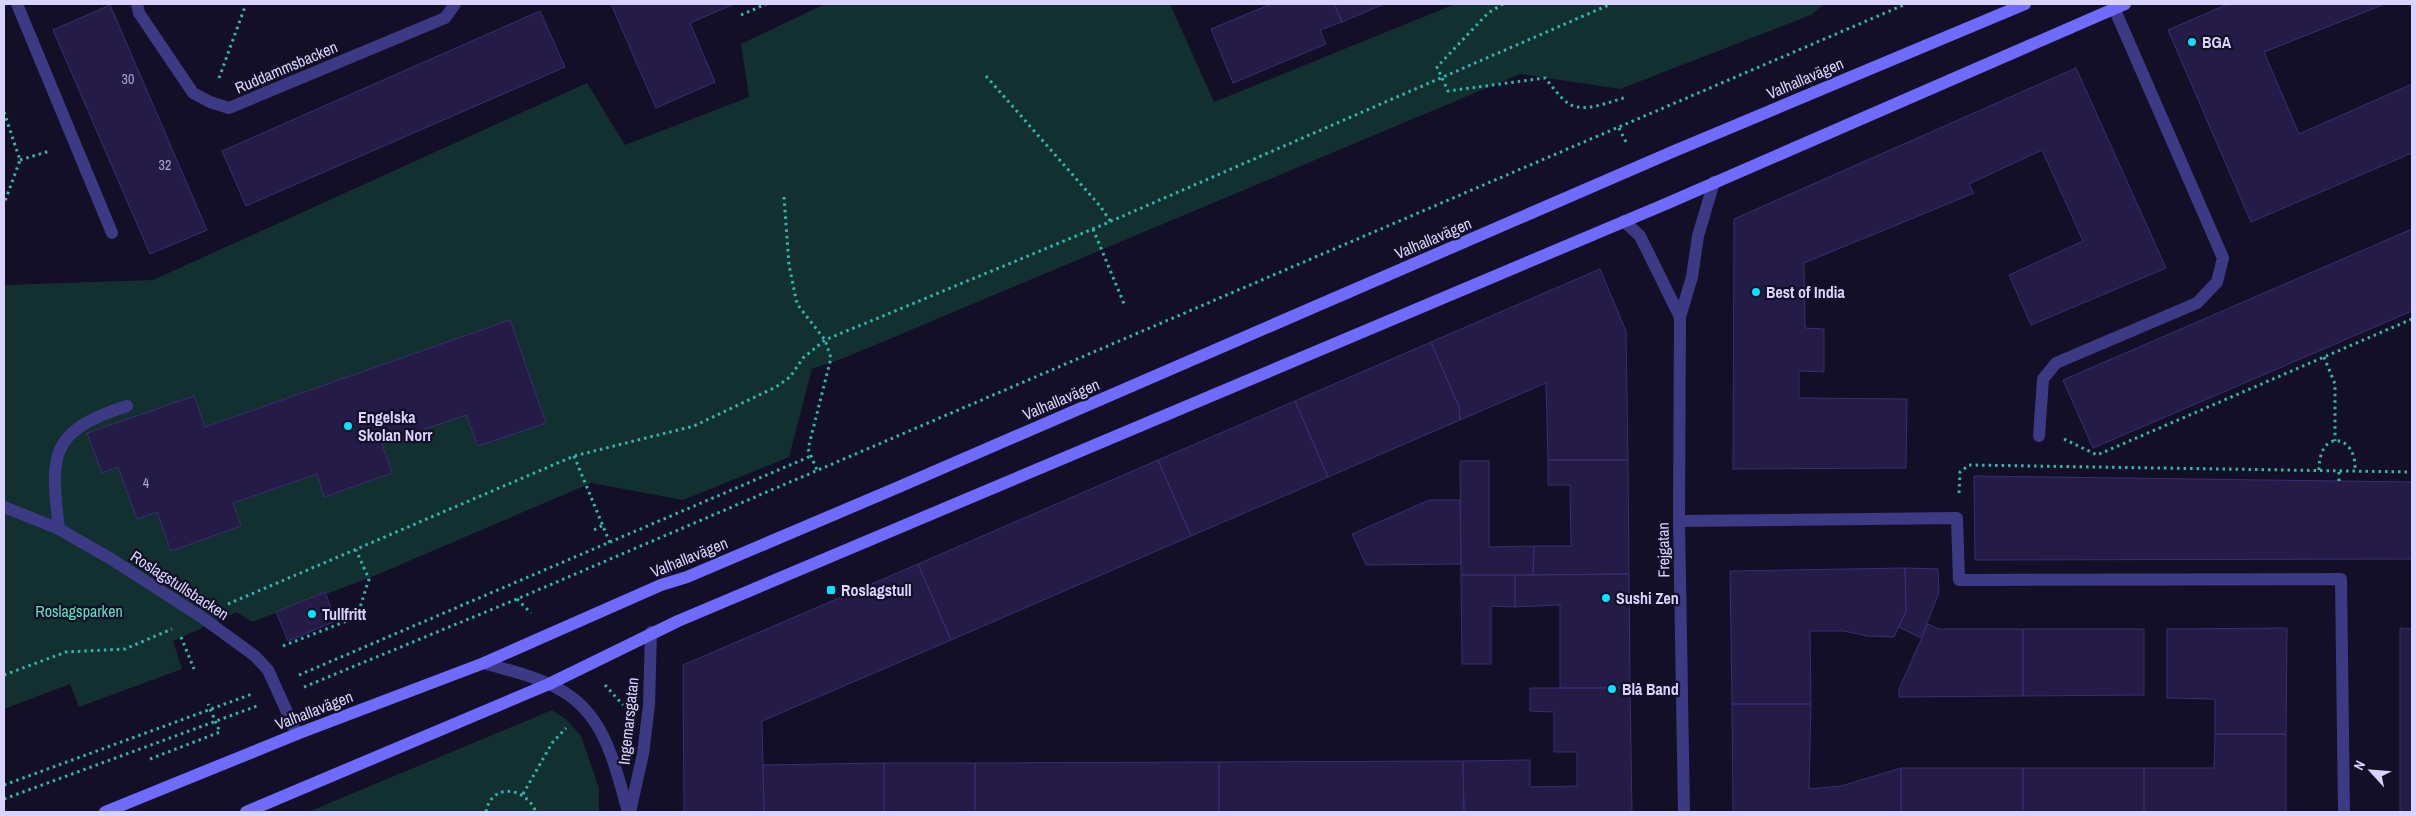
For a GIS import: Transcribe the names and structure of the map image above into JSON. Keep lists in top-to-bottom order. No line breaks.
{"streets":{"main road":["Valhallavägen"],"street":["Ruddammsbacken","Frejgatan","Roslagstullsbacken","Ingemarsgatan"]},"crossings":[["Valhallavägen","Roslagstullsbacken"],["Valhallavägen","Ingemarsgatan"]],"parks":["Roslagsparken"],"places":{"other":["BGA","Best of India","Engelska Skolan Norr","Sushi Zen","Tullfritt","Blå Band"],"transit":["Roslagstull"]},"house_numbers":["30","32","4"],"north":"top left"}
